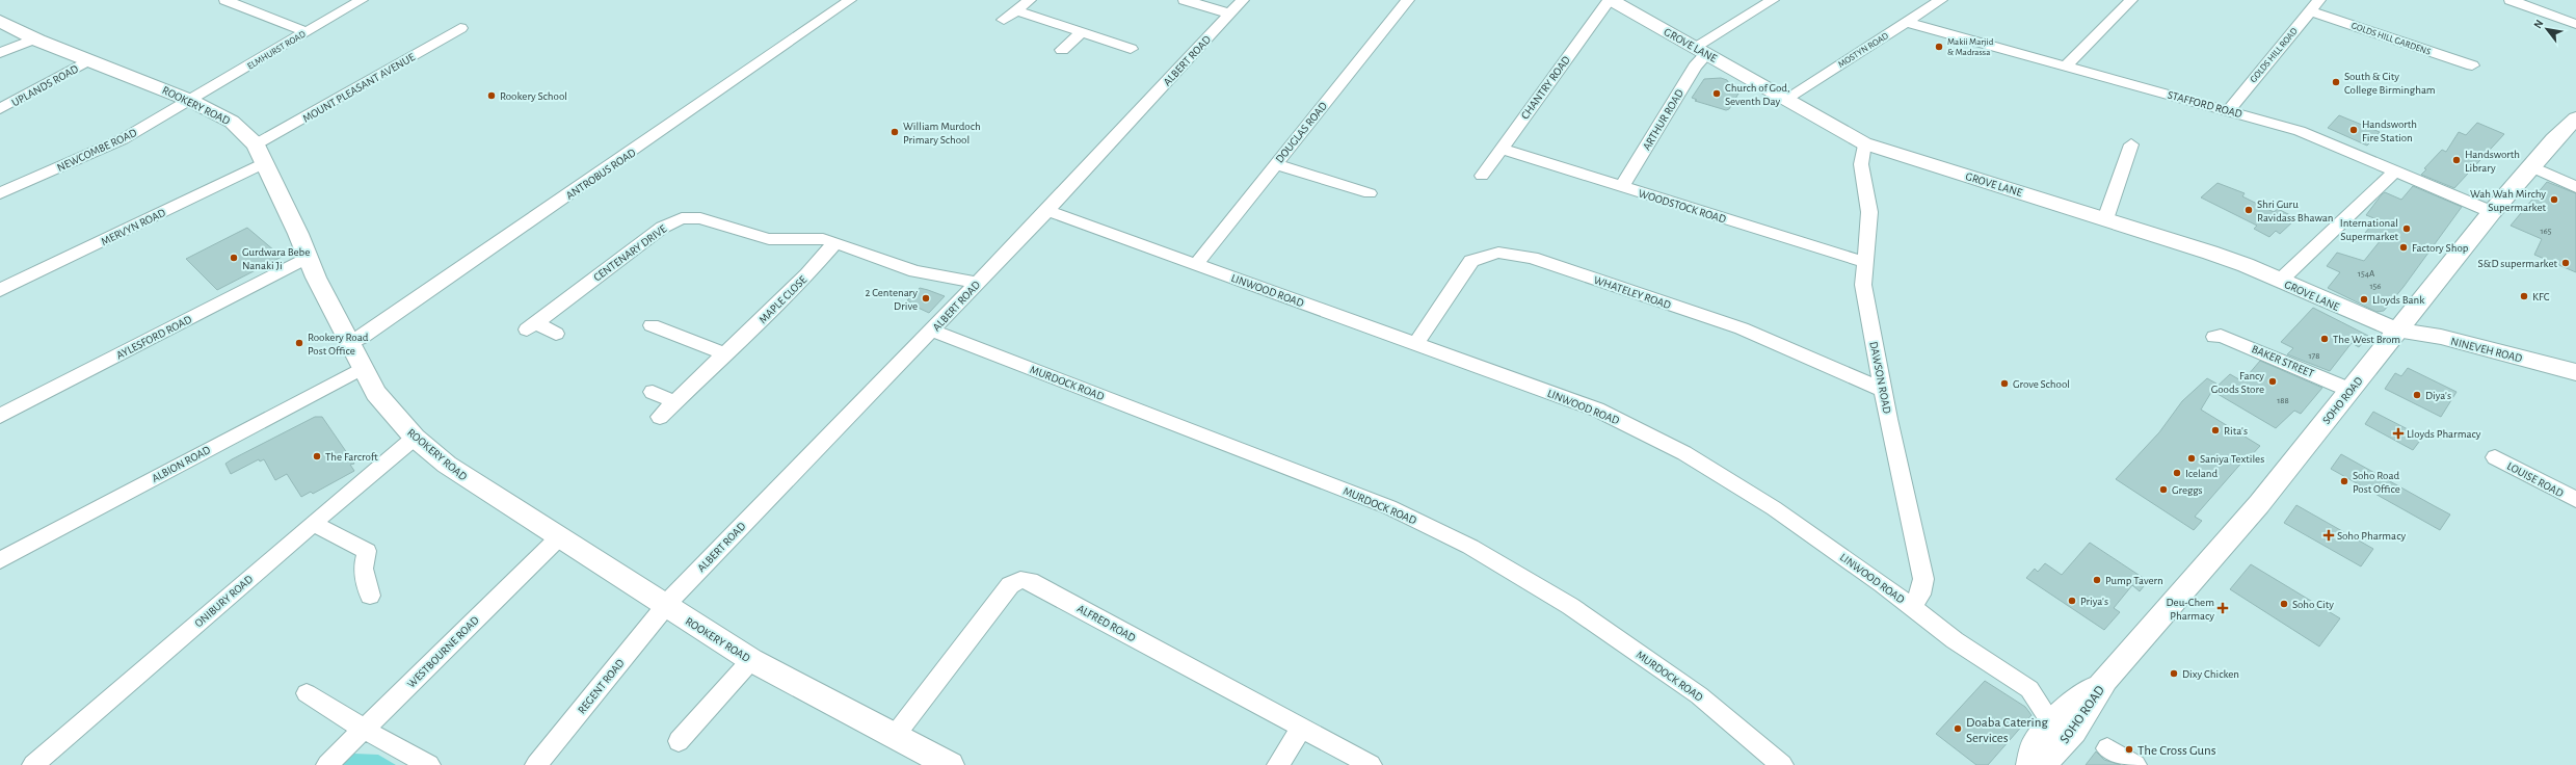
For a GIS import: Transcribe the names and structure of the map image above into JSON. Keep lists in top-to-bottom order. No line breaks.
{"streets":{"main road":["ROOKERY ROAD","SOHO ROAD"],"street":["GOLDS HILL GARDENS","GROVE LANE","ELMHURST ROAD","MOSTYN ROAD","GOLDS HILL ROAD","ALBERT ROAD","UPLANDS ROAD","MOUNT PLEASANT AVENUE","CHANTRY ROAD","STAFFORD ROAD","ARTHUR ROAD","DOUGLAS ROAD","NEWCOMBE ROAD","ANTROBUS ROAD","WOODSTOCK ROAD","MERVYN ROAD","CENTENARY DRIVE","LINWOOD ROAD","WHATELEY ROAD","MAPLE CLOSE","AYLESFORD ROAD","NINEVEH ROAD","BAKER STREET","DAWSON ROAD","MURDOCK ROAD","ALBION ROAD","LOUISE ROAD","ONIBURY ROAD","ALFRED ROAD","WESTBOURNE ROAD","REGENT ROAD"]},"crossings":[["GOLDS HILL GARDENS","GOLDS HILL ROAD"],["GROVE LANE","MOSTYN ROAD"],["GROVE LANE","CHANTRY ROAD"],["GROVE LANE","ARTHUR ROAD"],["GROVE LANE","NINEVEH ROAD"],["GROVE LANE","DAWSON ROAD"],["GROVE LANE","SOHO ROAD"],["ELMHURST ROAD","ROOKERY ROAD"],["ELMHURST ROAD","NEWCOMBE ROAD"],["MOSTYN ROAD","STAFFORD ROAD"],["GOLDS HILL ROAD","STAFFORD ROAD"],["ALBERT ROAD","ROOKERY ROAD"],["ALBERT ROAD","CENTENARY DRIVE"],["ALBERT ROAD","LINWOOD ROAD"],["ALBERT ROAD","MURDOCK ROAD"],["ALBERT ROAD","REGENT ROAD"],["UPLANDS ROAD","ROOKERY ROAD"],["MOUNT PLEASANT AVENUE","ROOKERY ROAD"],["CHANTRY ROAD","WOODSTOCK ROAD"],["STAFFORD ROAD","SOHO ROAD"],["ROOKERY ROAD","NEWCOMBE ROAD"],["ROOKERY ROAD","ANTROBUS ROAD"],["ROOKERY ROAD","MERVYN ROAD"],["ROOKERY ROAD","AYLESFORD ROAD"],["ROOKERY ROAD","ALBION ROAD"],["ROOKERY ROAD","ONIBURY ROAD"],["ROOKERY ROAD","ALFRED ROAD"],["ROOKERY ROAD","WESTBOURNE ROAD"],["ROOKERY ROAD","REGENT ROAD"],["ARTHUR ROAD","WOODSTOCK ROAD"],["DOUGLAS ROAD","LINWOOD ROAD"],["WOODSTOCK ROAD","DAWSON ROAD"],["CENTENARY DRIVE","MAPLE CLOSE"],["LINWOOD ROAD","WHATELEY ROAD"],["LINWOOD ROAD","DAWSON ROAD"],["LINWOOD ROAD","SOHO ROAD"],["WHATELEY ROAD","DAWSON ROAD"],["NINEVEH ROAD","SOHO ROAD"],["BAKER STREET","SOHO ROAD"]],"places":{"other":["Makii Marjid & Madrassa","South & City College Birmingham","Church of God, Seventh Day","Rookery School","Handsworth Fire Station","William Murdoch Primary School","Handsworth Library","Wah Wah Mirchy Supermarket","Shri Guru Ravidass Bhawan","International Supermarket","Factory Shop","Gurdwara Bebe Nanaki Ji","S&D supermarket","KFC","2 Centenary Drive","Lloyds Bank","The West Brom","Rookery Road Post Office","Fancy Goods Store","Grove School","Diya's","Rita's","The Farcroft","Saniya Textiles","Iceland","Soho Road Post Office","Greggs","Pump Tavern","Priya's","Soho City","Dixy Chicken","Doaba Catering Services","The Cross Guns"],"health":["Lloyds Pharmacy","Soho Pharmacy","Deu-Chem Pharmacy"]},"house_numbers":["165","154A","156","178","188"],"north":"top left"}
